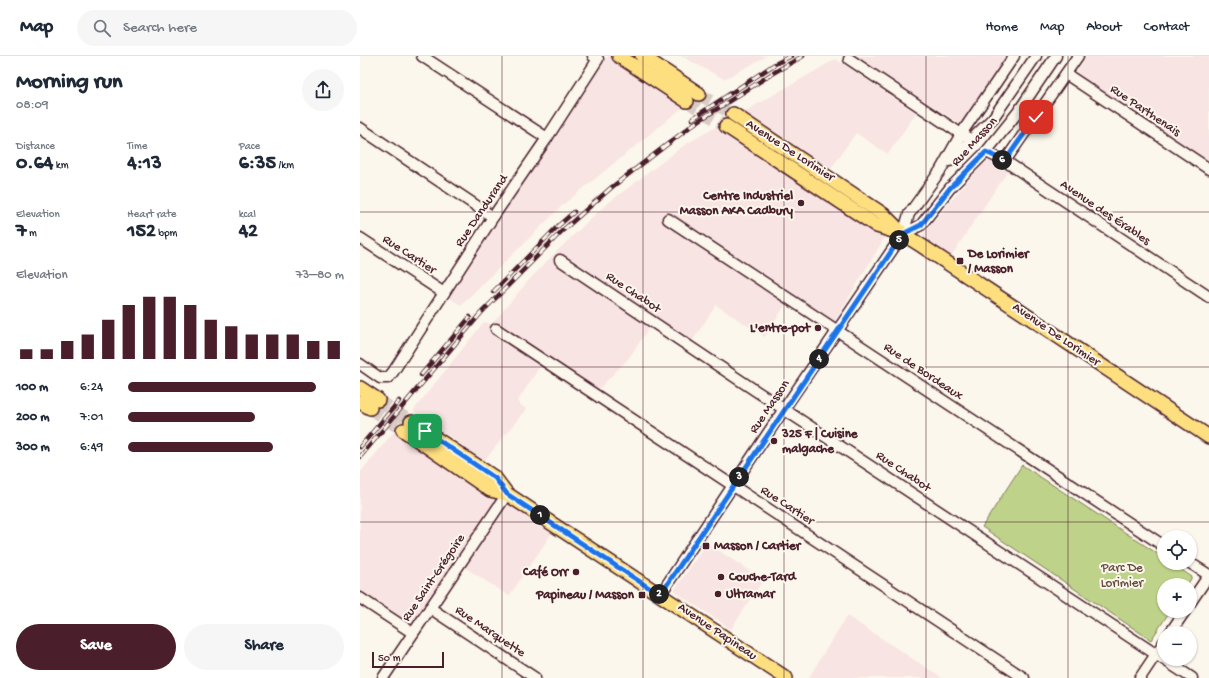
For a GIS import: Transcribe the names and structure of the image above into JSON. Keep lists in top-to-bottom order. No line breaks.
{"streets":{"main road":["Avenue De Lorimier","Avenue Papineau"],"street":["Rue Parthenais","Rue Masson","Rue Dandurand","Avenue des Érables","Rue Cartier","Rue Chabot","Rue de Bordeaux","Rue Saint-Grégoire","Rue Marquette"]},"crossings":[["Rue Masson","Avenue De Lorimier"],["Rue Masson","Avenue des Érables"],["Rue Masson","Rue Cartier"],["Rue Masson","Rue Chabot"],["Rue Masson","Rue de Bordeaux"],["Rue Masson","Avenue Papineau"],["Rue Dandurand","Rue Cartier"],["Rue Saint-Grégoire","Rue Marquette"],["Rue Saint-Grégoire","Avenue Papineau"]],"parks":["Parc De Lorimier"],"places":{"other":["Centre Industriel Masson AKA Cadbury","L'entre-pot","325 F | Cuisine malgache","Café Orr","Couche-Tard","Ultramar"],"transit":["De Lorimier / Masson","Masson / Cartier","Papineau / Masson"]},"scale_bar":"50 m","page":{"header":"Map","search":"Search here","nav":["Home","Map","About","Contact"],"heading":["Morning run","08:09"],"stats":[["Distance","0.64 km"],["Time","4:13"],["Pace","6:35 /km"],["Elevation","7 m"],["Heart rate","152 bpm"],["kcal","42"]],"pins":["6","5","4","3","1","2"],"chart":["Elevation","73–80 m"],"list":[{"name":"100 m","note":"6:24"},{"name":"200 m","note":"7:01"},{"name":"300 m","note":"6:49"}],"map_buttons":["+","−"],"buttons":["Save","Share"],"scale":"50 m"}}
